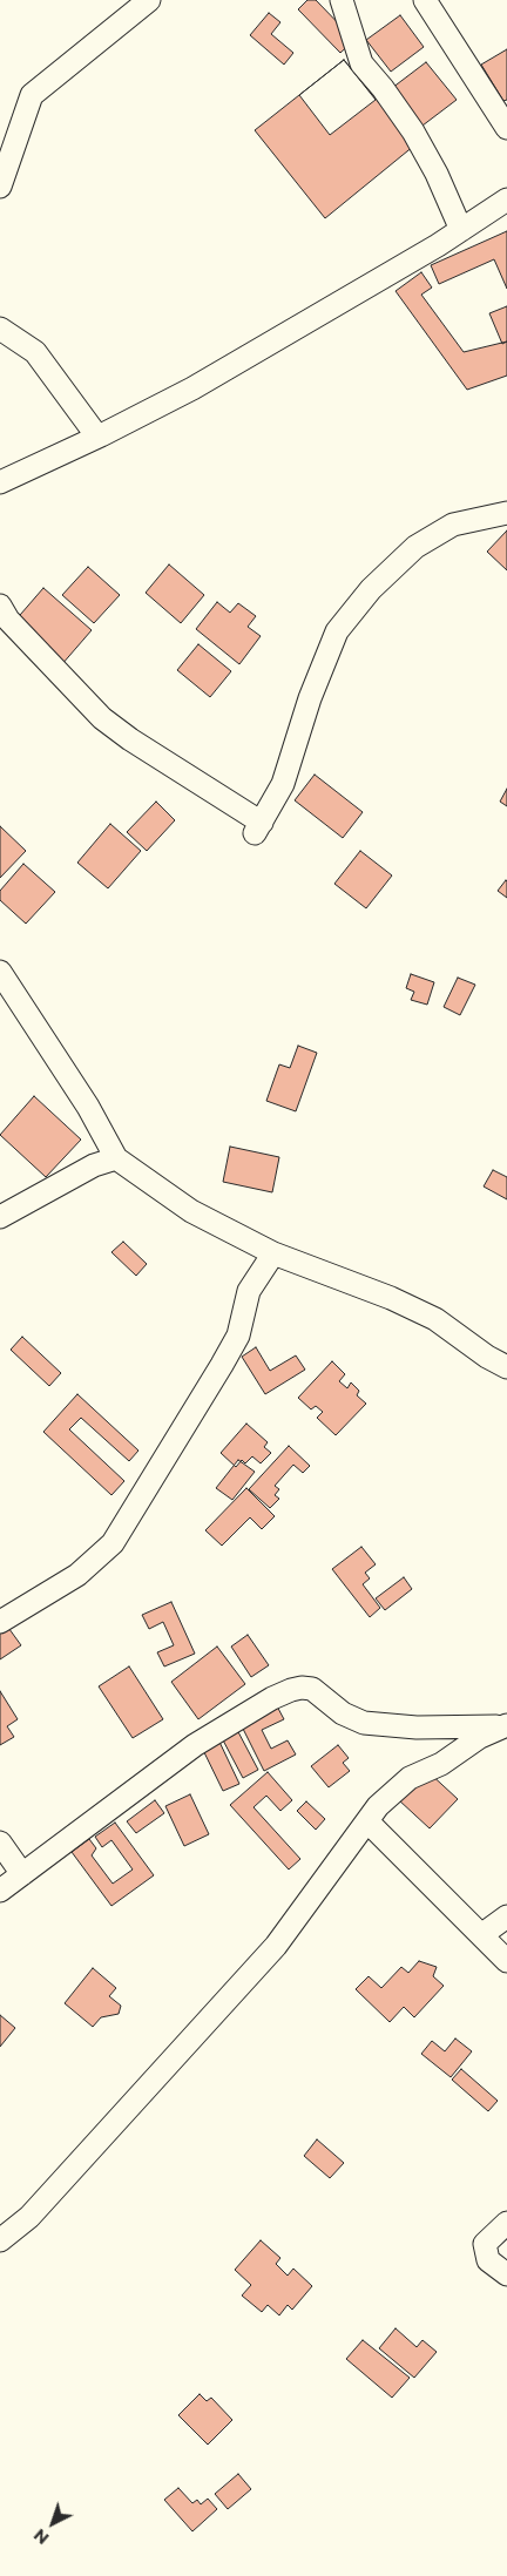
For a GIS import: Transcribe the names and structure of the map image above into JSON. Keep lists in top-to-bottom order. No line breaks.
{"north":"bottom left"}
